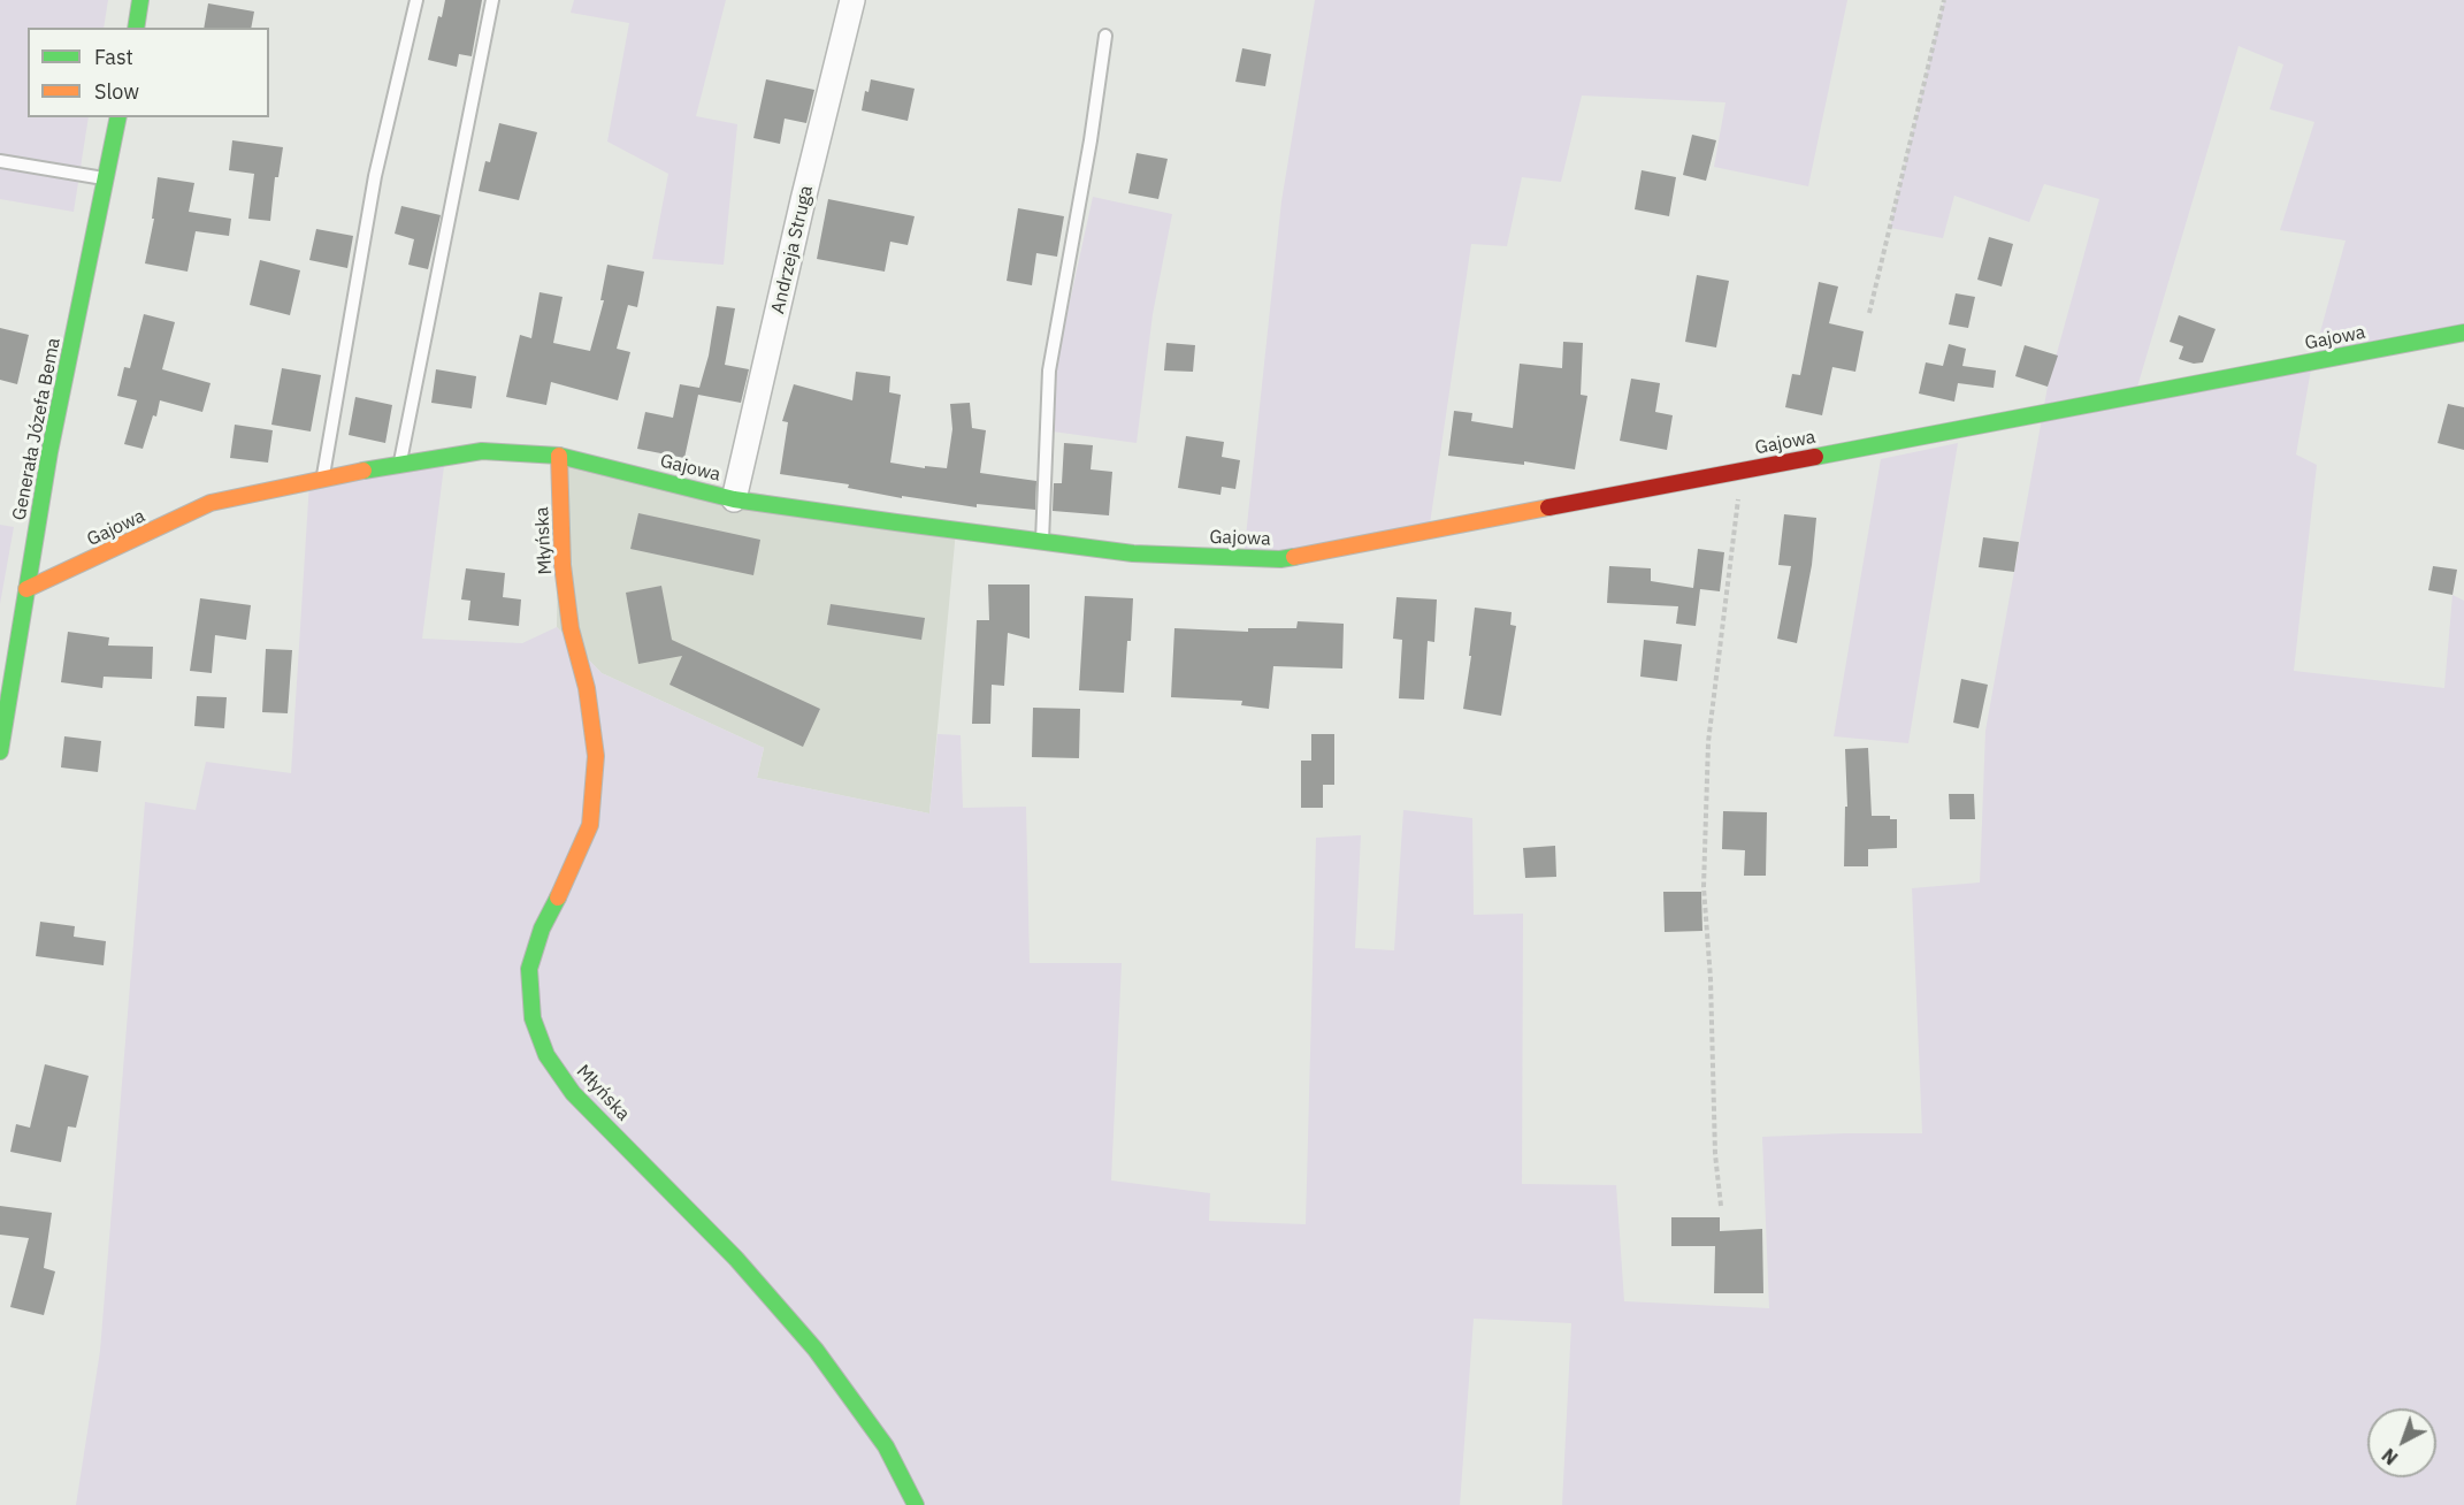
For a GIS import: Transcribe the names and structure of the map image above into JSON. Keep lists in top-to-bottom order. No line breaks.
{"streets":{"street":["Andrzeja Struga","Gajowa","Generała Józefa Bema","Młyńska"]},"crossings":[["Andrzeja Struga","Gajowa"],["Gajowa","Generała Józefa Bema"],["Gajowa","Młyńska"]],"legend":["Fast","Slow"],"north":"bottom left"}
